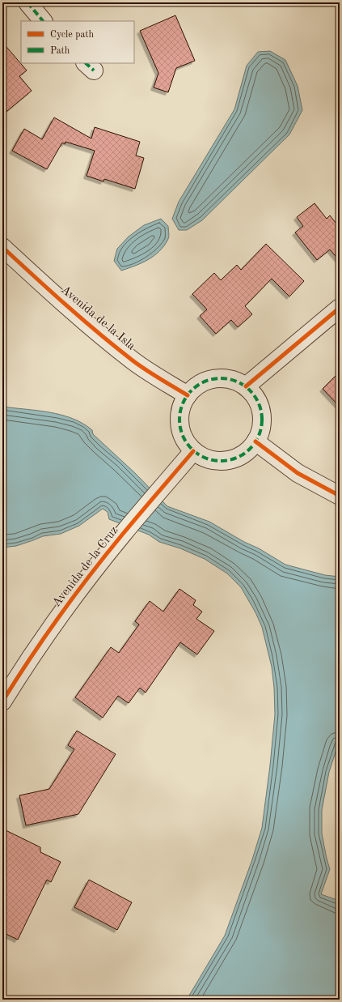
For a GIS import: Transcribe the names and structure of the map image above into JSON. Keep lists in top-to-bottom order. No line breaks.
{"streets":{"street":["Avenida de la Isla","Avenida de la Cruz"]},"crossings":[["Avenida de la Isla","Avenida de la Cruz"]],"legend":["Cycle path","Path"]}
